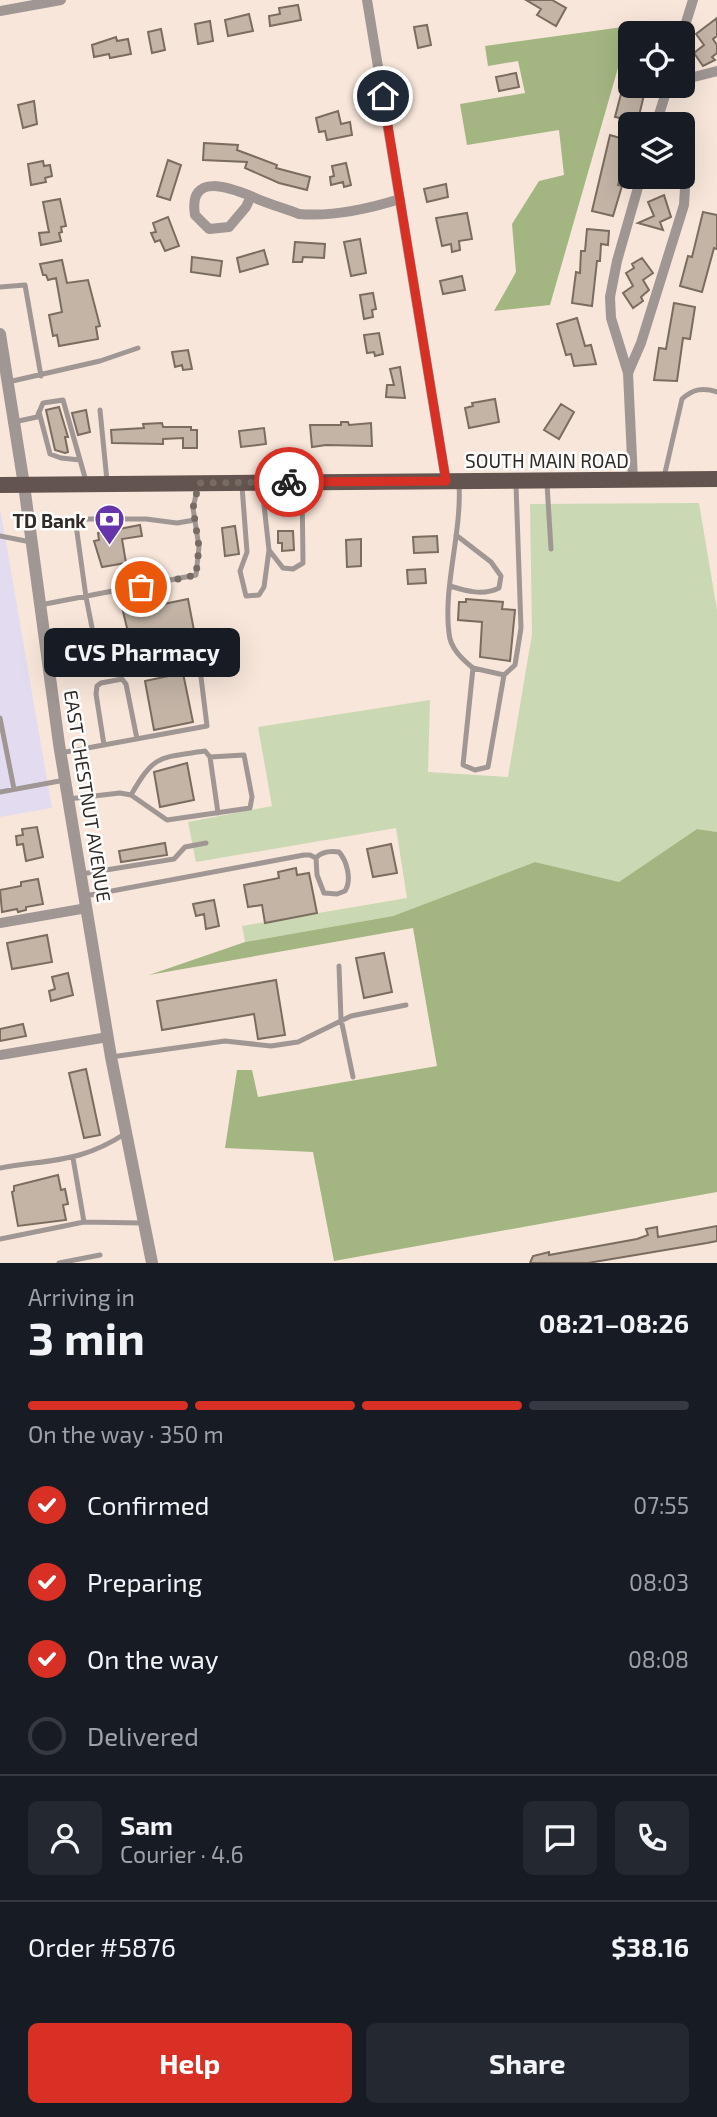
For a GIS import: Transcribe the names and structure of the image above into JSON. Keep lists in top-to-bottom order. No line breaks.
{"streets":{"main road":["SOUTH MAIN ROAD"],"street":["EAST CHESTNUT AVENUE"]},"crossings":[["SOUTH MAIN ROAD","EAST CHESTNUT AVENUE"]],"places":{"bank":["TD Bank"],"other":["CVS Pharmacy"]},"page":{"bubble":"CVS Pharmacy","heading":["3 min","Arriving in","08:21–08:26"],"panel":["Sam","Courier · 4.6","Order #5876","$38.16"],"bar":"On the way · 350 m","list":[["Confirmed","07:55"],["Preparing","08:03"],["On the way","08:08"],"Delivered"],"buttons":["Help","Share"]}}
